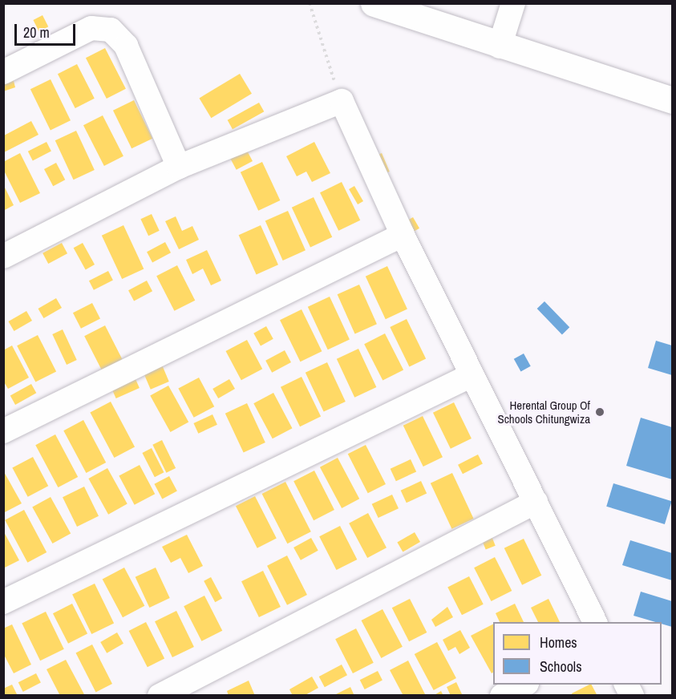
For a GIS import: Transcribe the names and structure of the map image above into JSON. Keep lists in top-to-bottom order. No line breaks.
{"places":["Herental Group Of Schools Chitungwiza"],"legend":["Homes","Schools"],"scale_bar":"20 m"}
